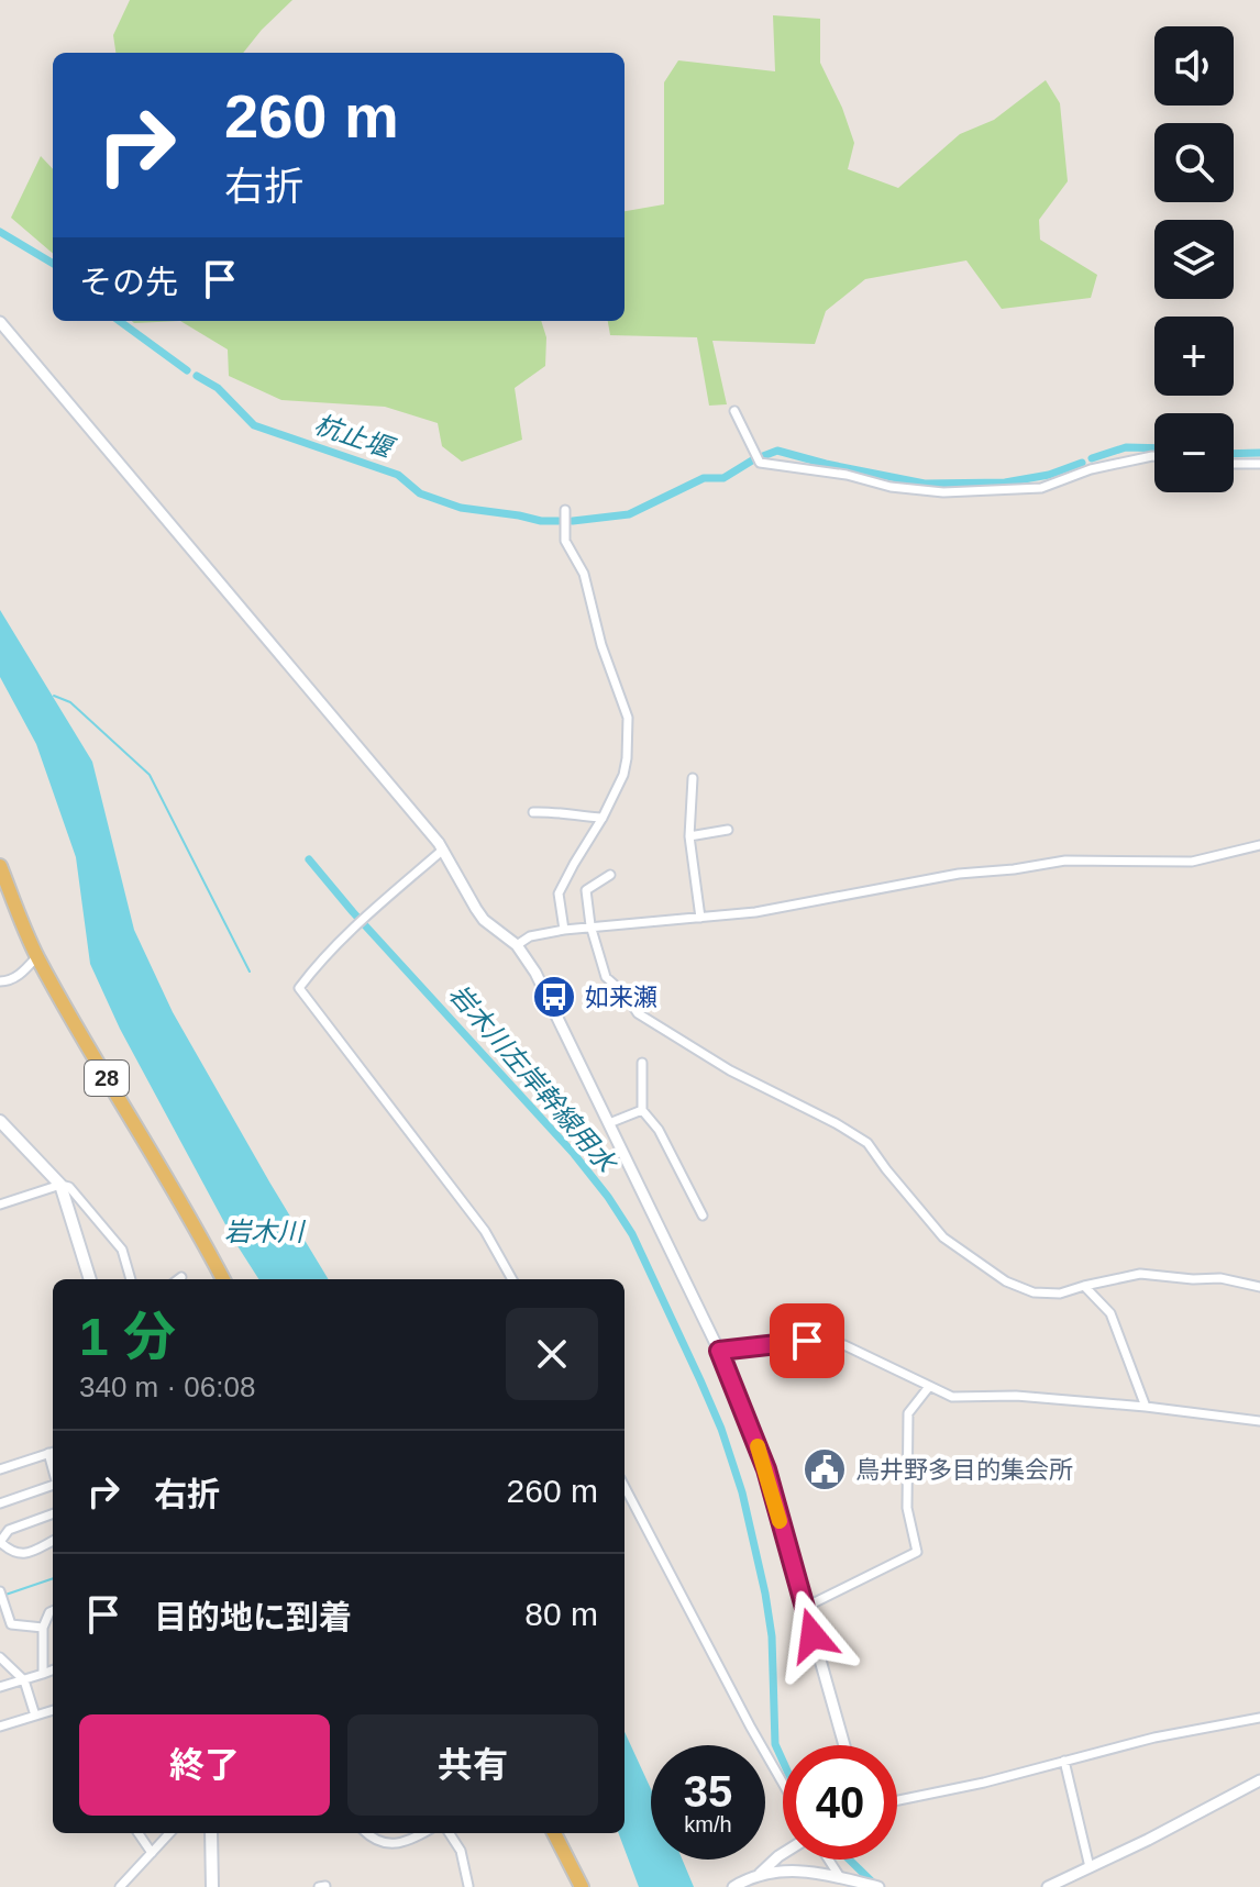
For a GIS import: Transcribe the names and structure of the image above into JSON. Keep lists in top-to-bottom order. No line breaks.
{"streets":{"main road":["28"]},"water":["杭止堰","岩木川左岸幹線用水","岩木川"],"places":{"bus stop":["如来瀬"],"public building":["鳥井野多目的集会所"]},"page":{"map_buttons":["+","−"],"turn":["260 m","右折"],"then":"その先","heading":["1 分","340 m · 06:08"],"list":[{"name":"右折","value":"260 m"},{"name":"目的地に到着","value":"80 m"}],"buttons":["終了","共有"],"speed":"35 km/h","limit":"40"}}
